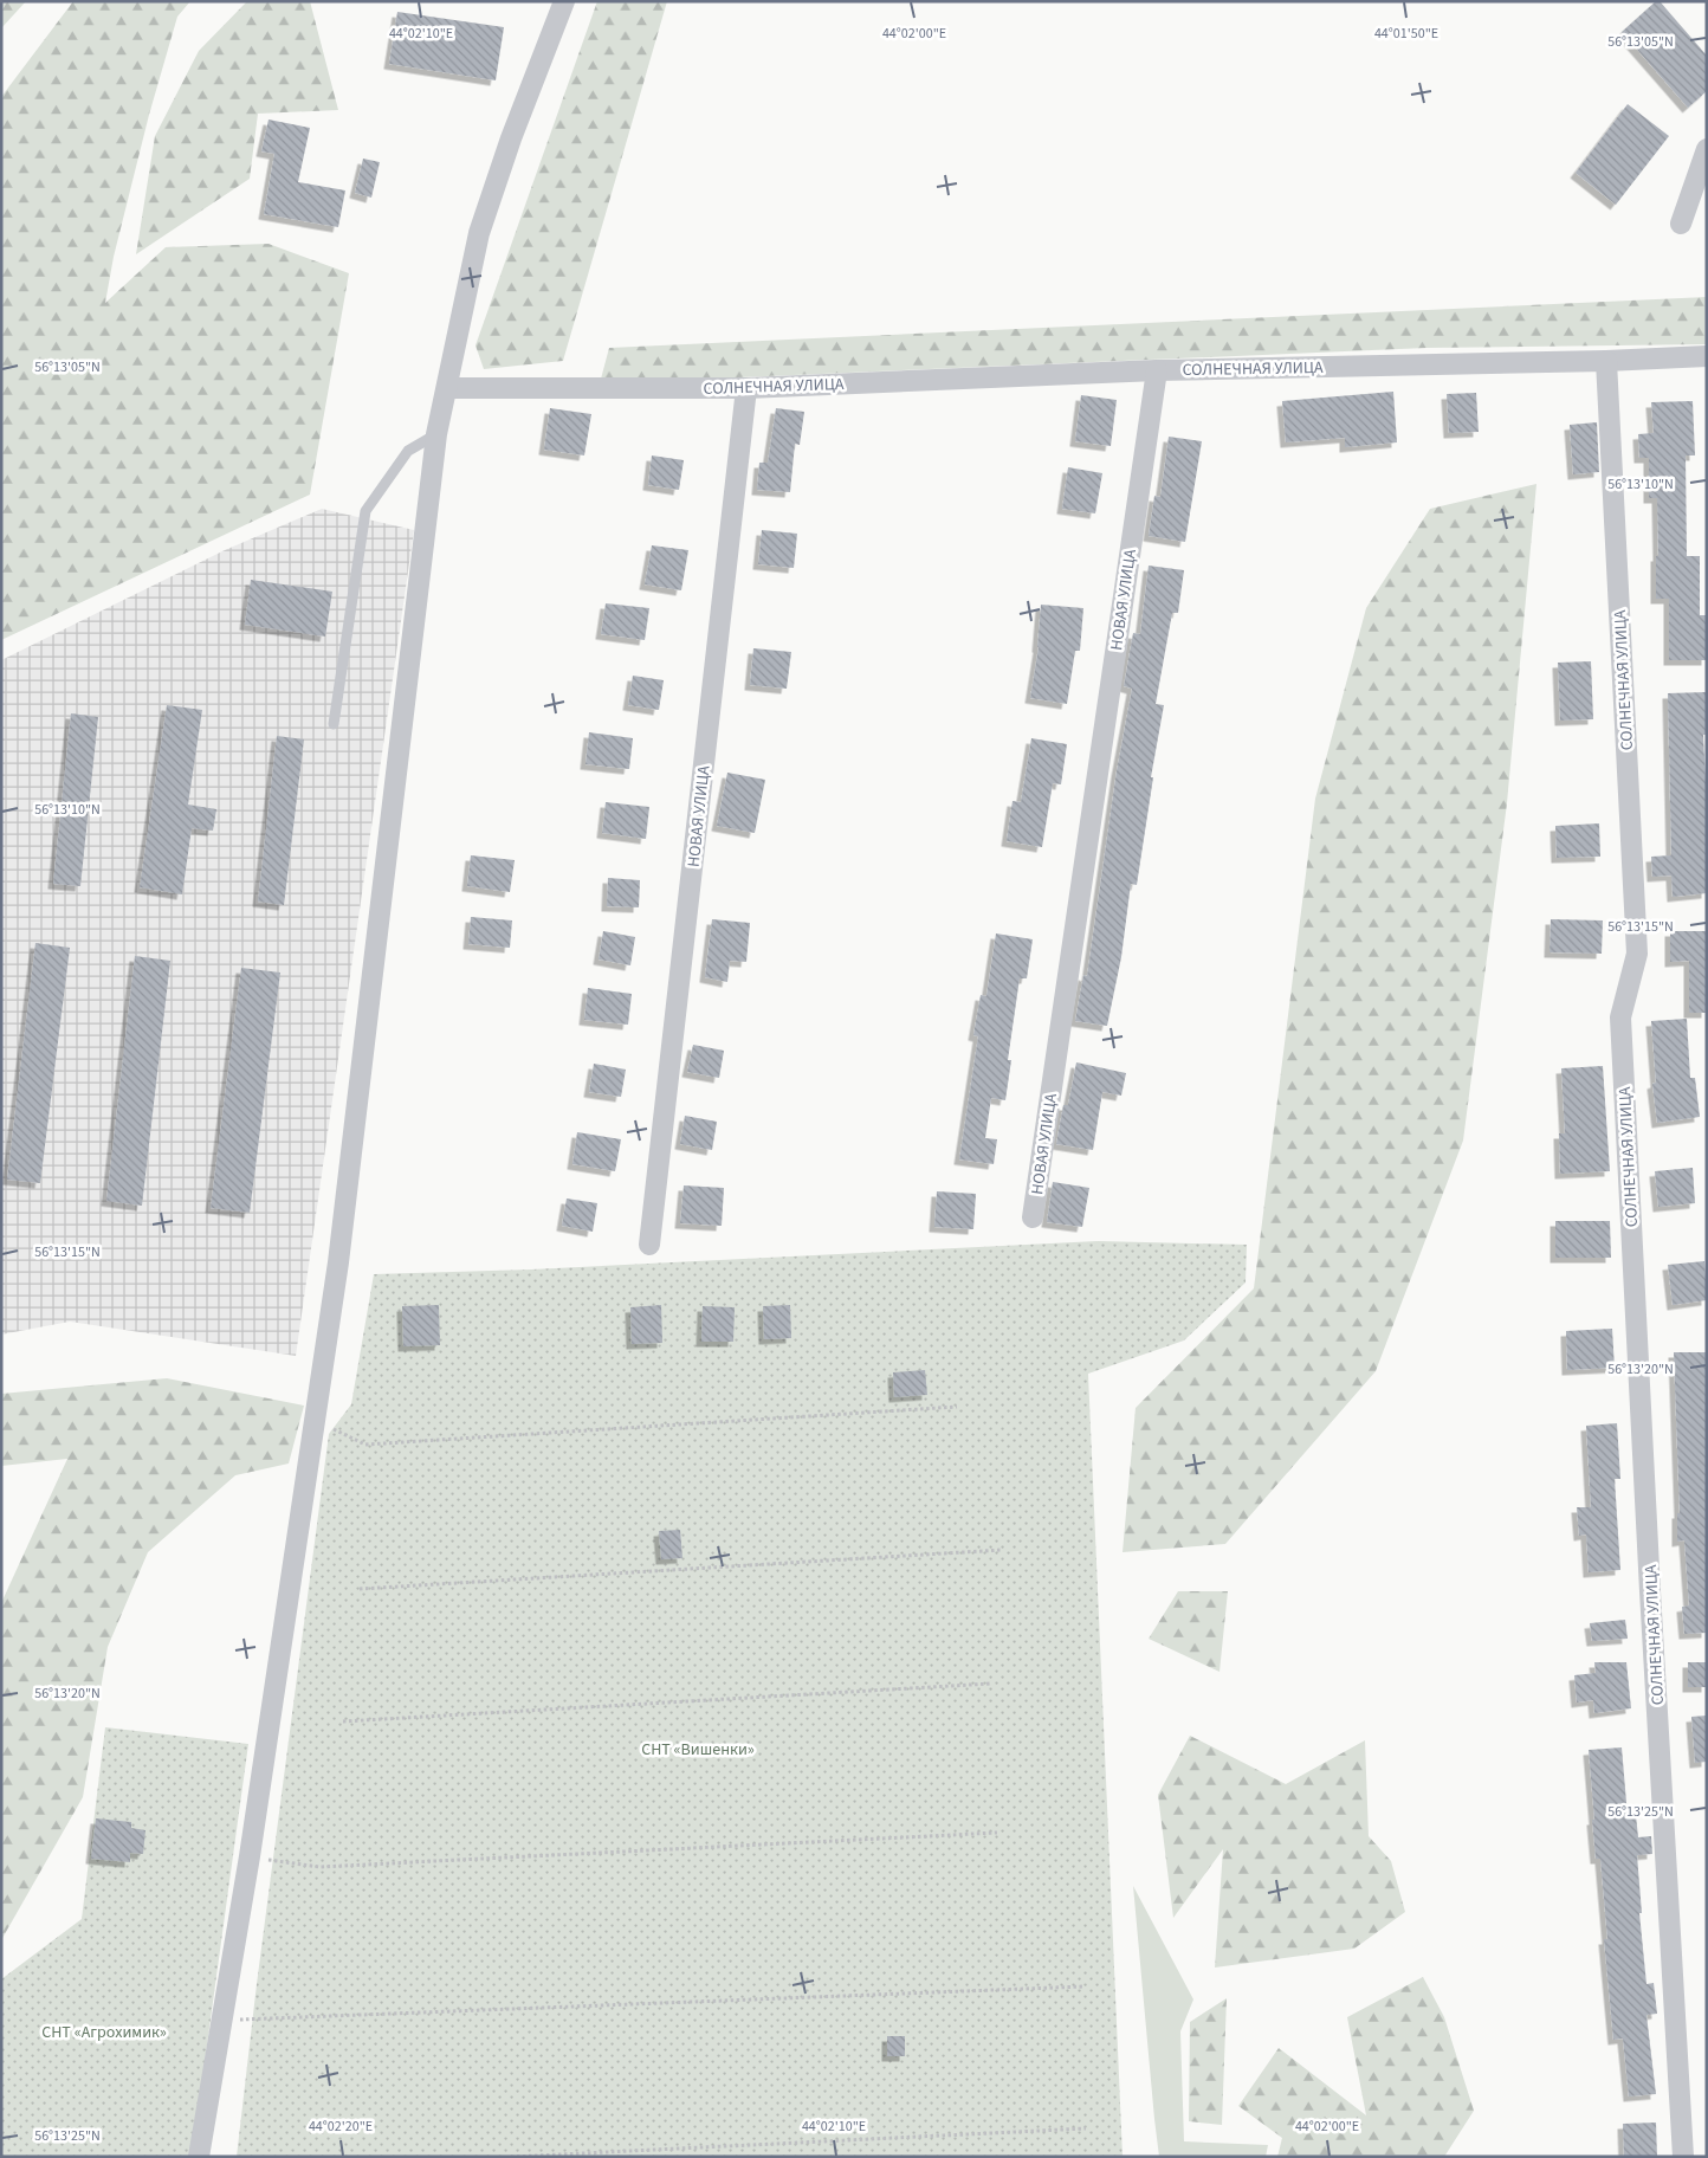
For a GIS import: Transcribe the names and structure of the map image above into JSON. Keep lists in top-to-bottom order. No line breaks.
{"streets":{"street":["СОЛНЕЧНАЯ УЛИЦА","НОВАЯ УЛИЦА"]},"crossings":[["СОЛНЕЧНАЯ УЛИЦА","НОВАЯ УЛИЦА"]],"parks":["СНТ «Вишенки»","СНТ «Агрохимик»"],"coordinates":["44°02'10\"E","44°02'00\"E","44°01'50\"E","56°13'05\"N","56°13'10\"N","56°13'15\"N","56°13'20\"N","56°13'25\"N","44°02'20\"E"]}
